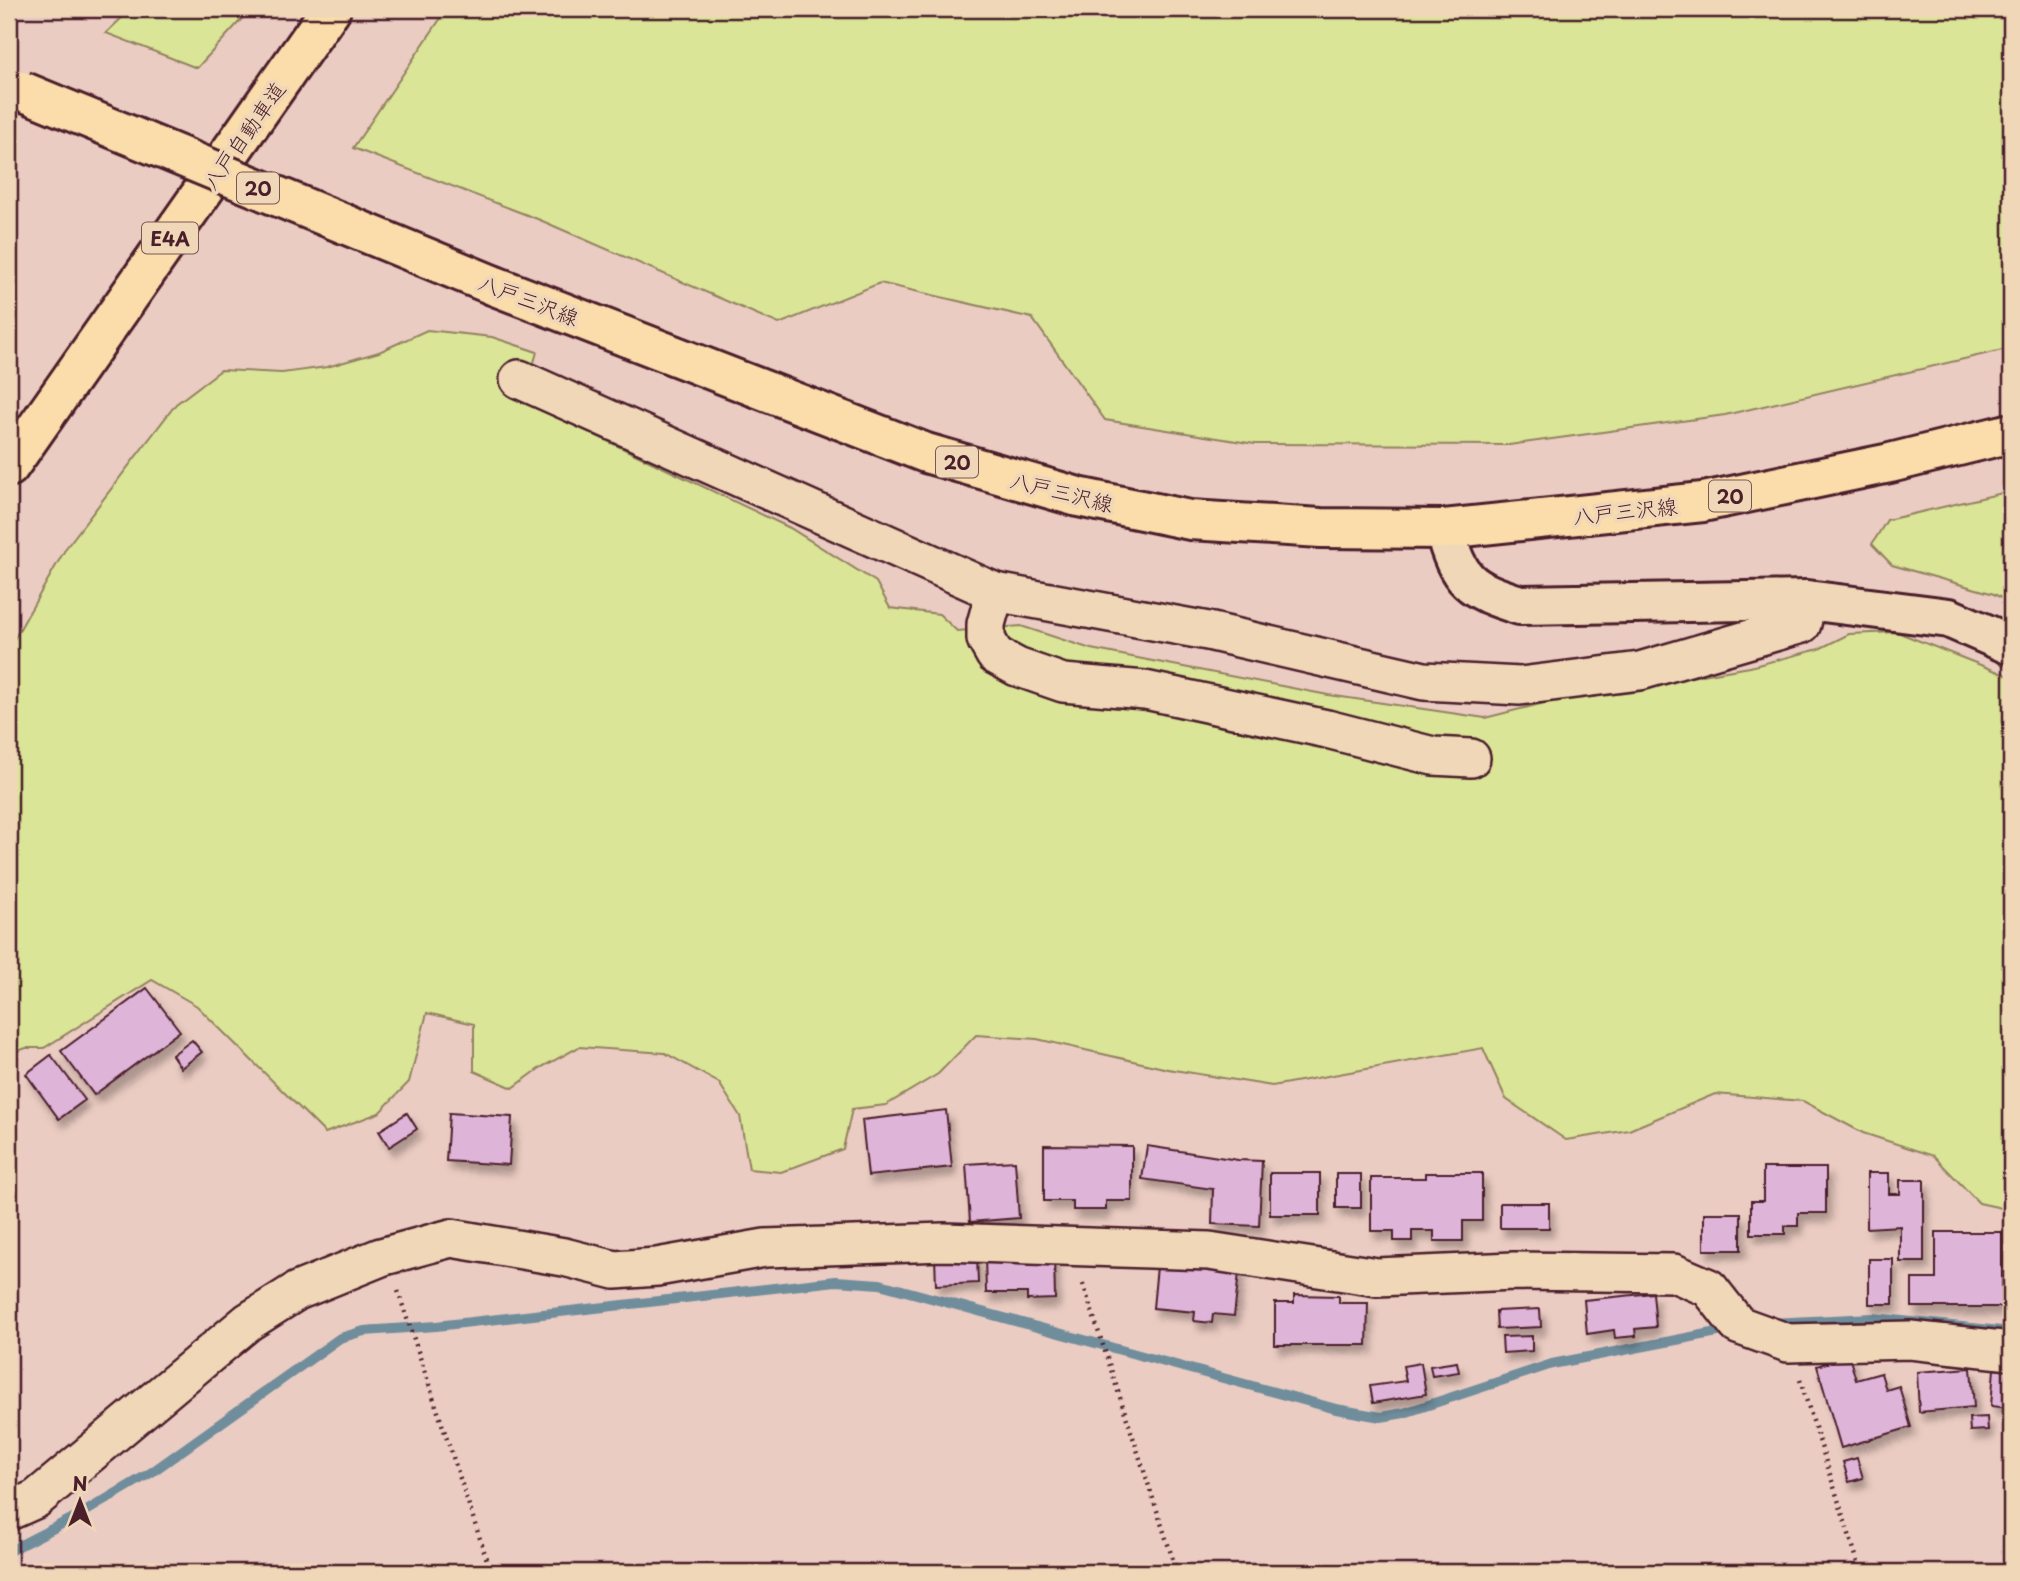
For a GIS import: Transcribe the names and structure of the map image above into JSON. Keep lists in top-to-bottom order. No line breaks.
{"streets":{"main road":["八戸自動車道","20","E4A","八戸三沢線"]},"north":"top"}
